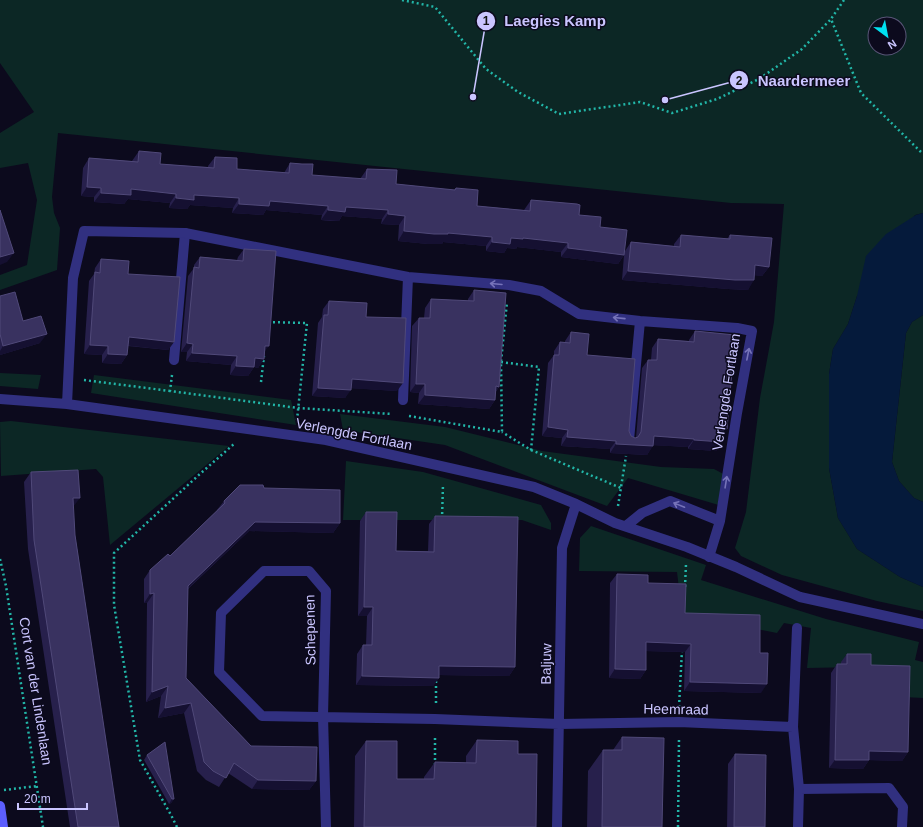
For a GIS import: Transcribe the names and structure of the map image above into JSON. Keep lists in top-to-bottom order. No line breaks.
{"streets":{"street":["Verlengde Fortlaan","Schepenen","Baljuw","Heemraad"],"path":["Cort van der Lindenlaan"]},"crossings":[["Verlengde Fortlaan","Baljuw"],["Schepenen","Baljuw"],["Schepenen","Heemraad"],["Baljuw","Heemraad"]],"places":["Laegies Kamp","Naardermeer"],"scale_bar":"20 m","north":"bottom right"}
